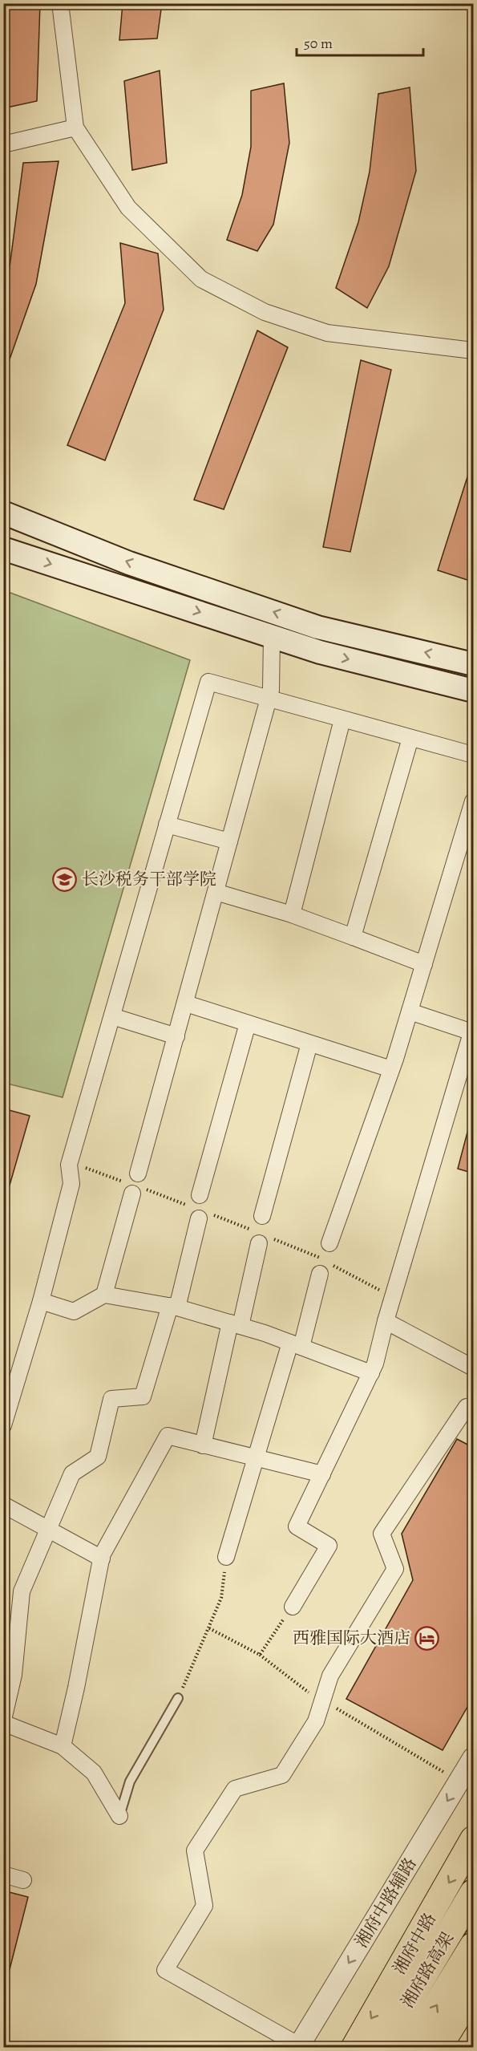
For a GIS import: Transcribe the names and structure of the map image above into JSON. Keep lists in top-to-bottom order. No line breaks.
{"streets":{"highway":["湘府路高架"],"main road":["湘府中路"],"street":["湘府中路辅路"]},"one_way":["湘府中路辅路","湘府中路"],"places":{"school or university":["长沙税务干部学院"],"hotel":["西雅国际大酒店"]},"scale_bar":"50 m"}
